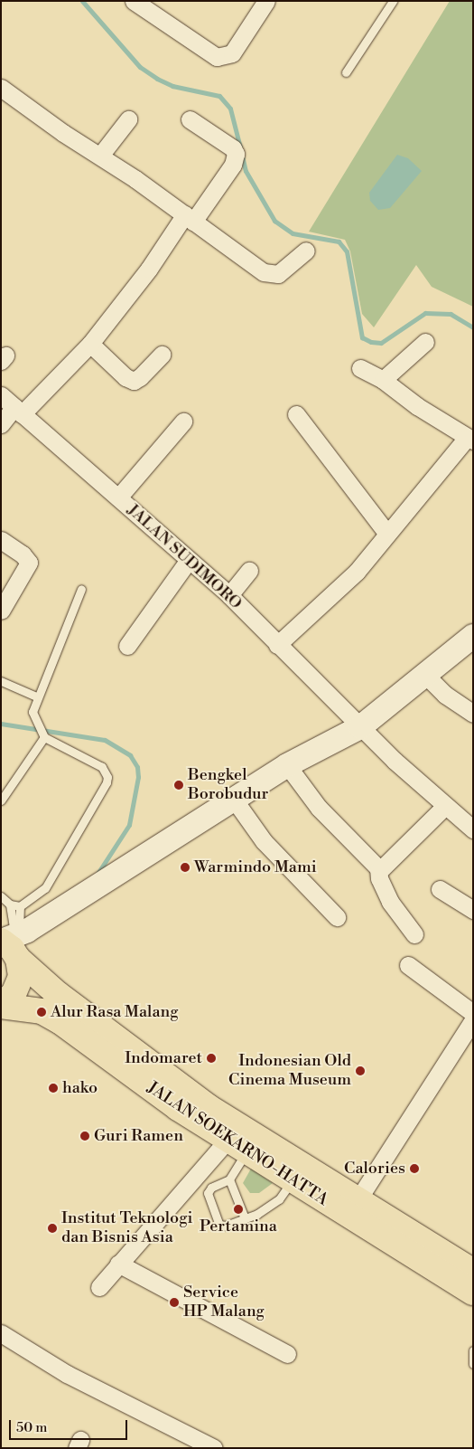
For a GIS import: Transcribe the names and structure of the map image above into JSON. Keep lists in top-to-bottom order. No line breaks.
{"streets":{"main road":["JALAN SOEKARNO-HATTA"],"street":["JALAN SUDIMORO"]},"places":["Bengkel Borobudur","Warmindo Mami","Alur Rasa Malang","Indomaret","Indonesian Old Cinema Museum","hako","Guri Ramen","Calories","Pertamina","Institut Teknologi dan Bisnis Asia","Service HP Malang"],"scale_bar":"50 m"}
